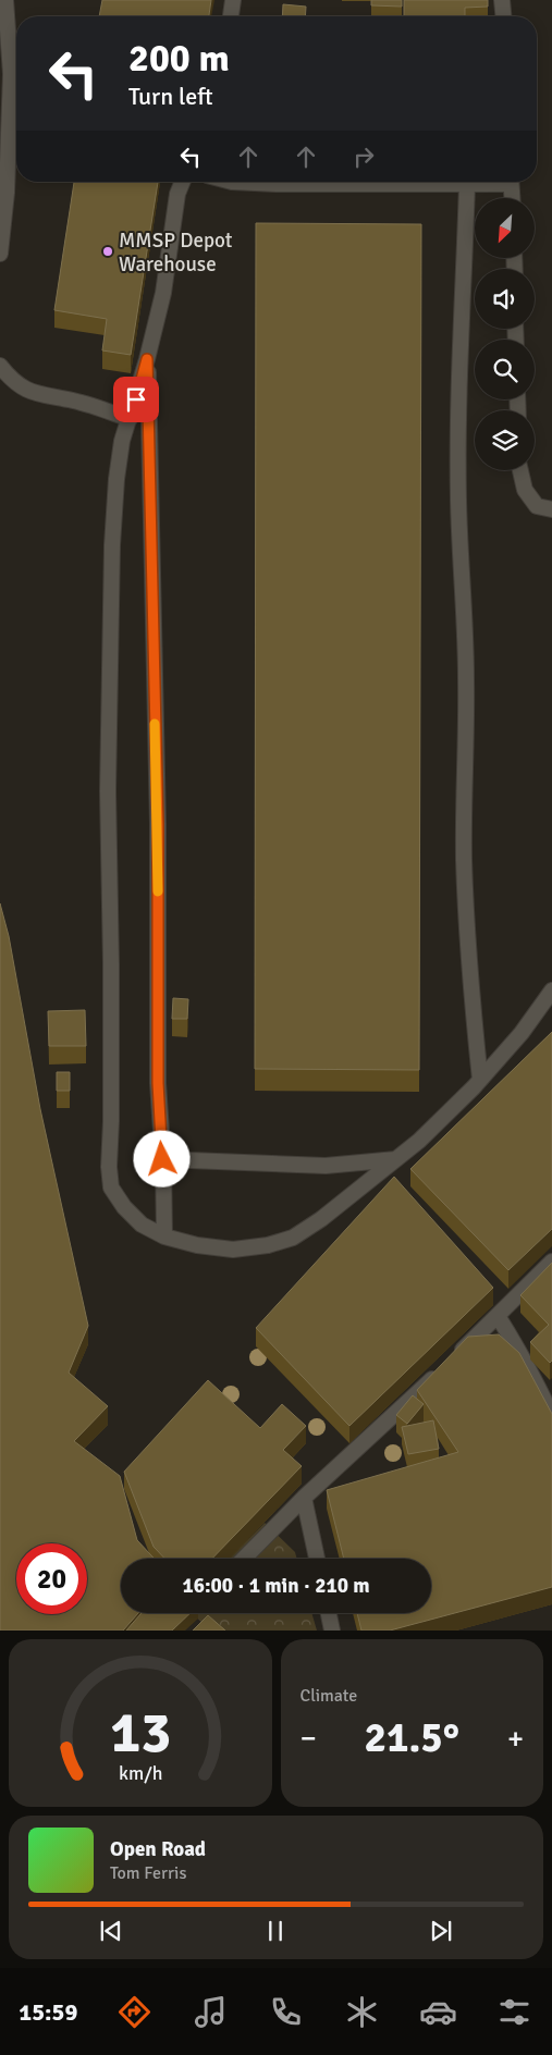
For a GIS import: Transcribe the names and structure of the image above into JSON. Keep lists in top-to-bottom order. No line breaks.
{"places":["MMSP Depot Warehouse"],"north":"bottom left","page":{"turn":["200 m","Turn left"],"limit":"20","trip":"16:00 · 1 min · 210 m","tile":"Climate","heat":["−","21.5°","+"],"song":["Open Road","Tom Ferris"],"tabs":"15:59","gauge":["13","km/h"]}}
